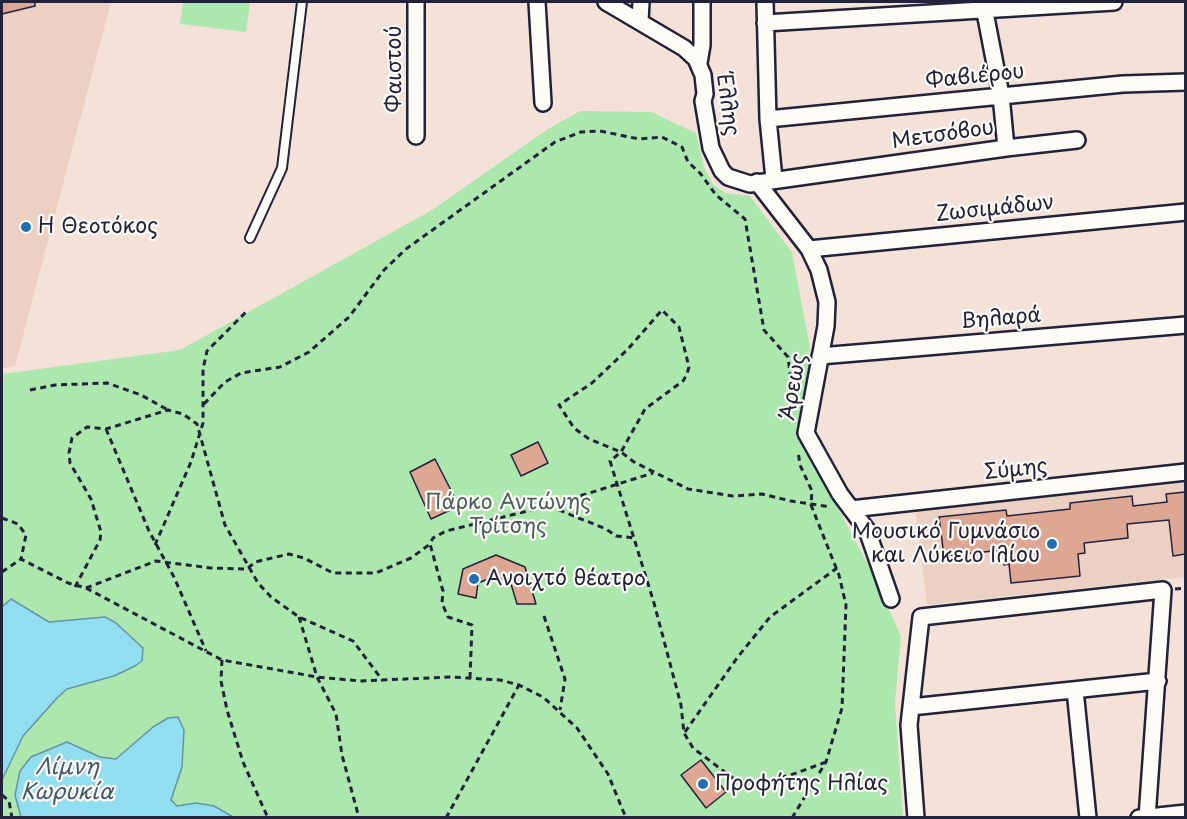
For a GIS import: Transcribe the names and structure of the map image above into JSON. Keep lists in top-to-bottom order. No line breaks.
{"streets":{"street":["Φαιστού","Φαβιέρου","Έλλης","Μετσόβου","Ζωσιμάδων","Βηλαρά","Άρεως","Σύμης"]},"crossings":[["Φαβιέρου","Μετσόβου"],["Έλλης","Μετσόβου"],["Έλλης","Άρεως"],["Ζωσιμάδων","Άρεως"],["Βηλαρά","Άρεως"],["Άρεως","Σύμης"]],"water":["Λίμνη Κωρυκία"],"parks":["Πάρκο Αντώνης Τρίτσης"],"places":["Η Θεοτόκος","Μουσικό Γυμνάσιο και Λύκειο Ιλίου","Ανοιχτό θέατρο","Προφήτης Ηλίας"]}
